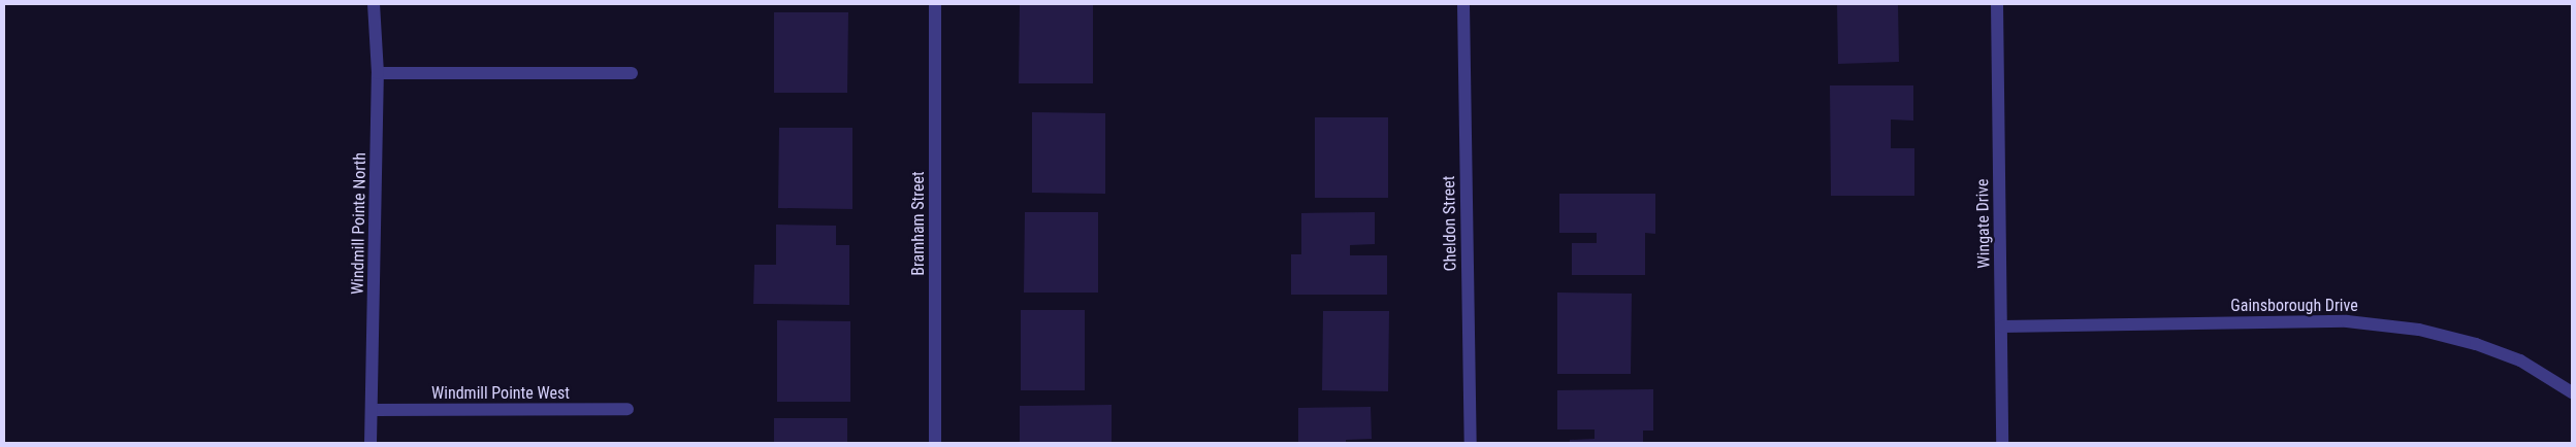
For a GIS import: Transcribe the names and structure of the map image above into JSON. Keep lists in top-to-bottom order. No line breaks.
{"streets":{"street":["Windmill Pointe North","Bramham Street","Cheldon Street","Wingate Drive","Gainsborough Drive","Windmill Pointe West"]},"crossings":[["Windmill Pointe North","Windmill Pointe West"],["Wingate Drive","Gainsborough Drive"]]}
